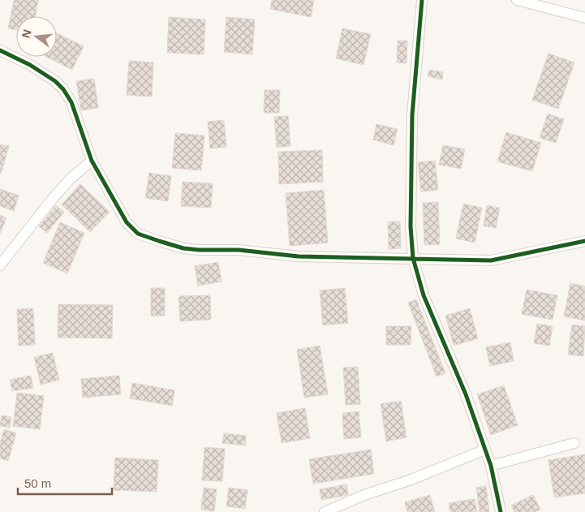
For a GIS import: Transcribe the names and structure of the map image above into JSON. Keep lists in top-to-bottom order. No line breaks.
{"scale_bar":"50 m","north":"left"}
